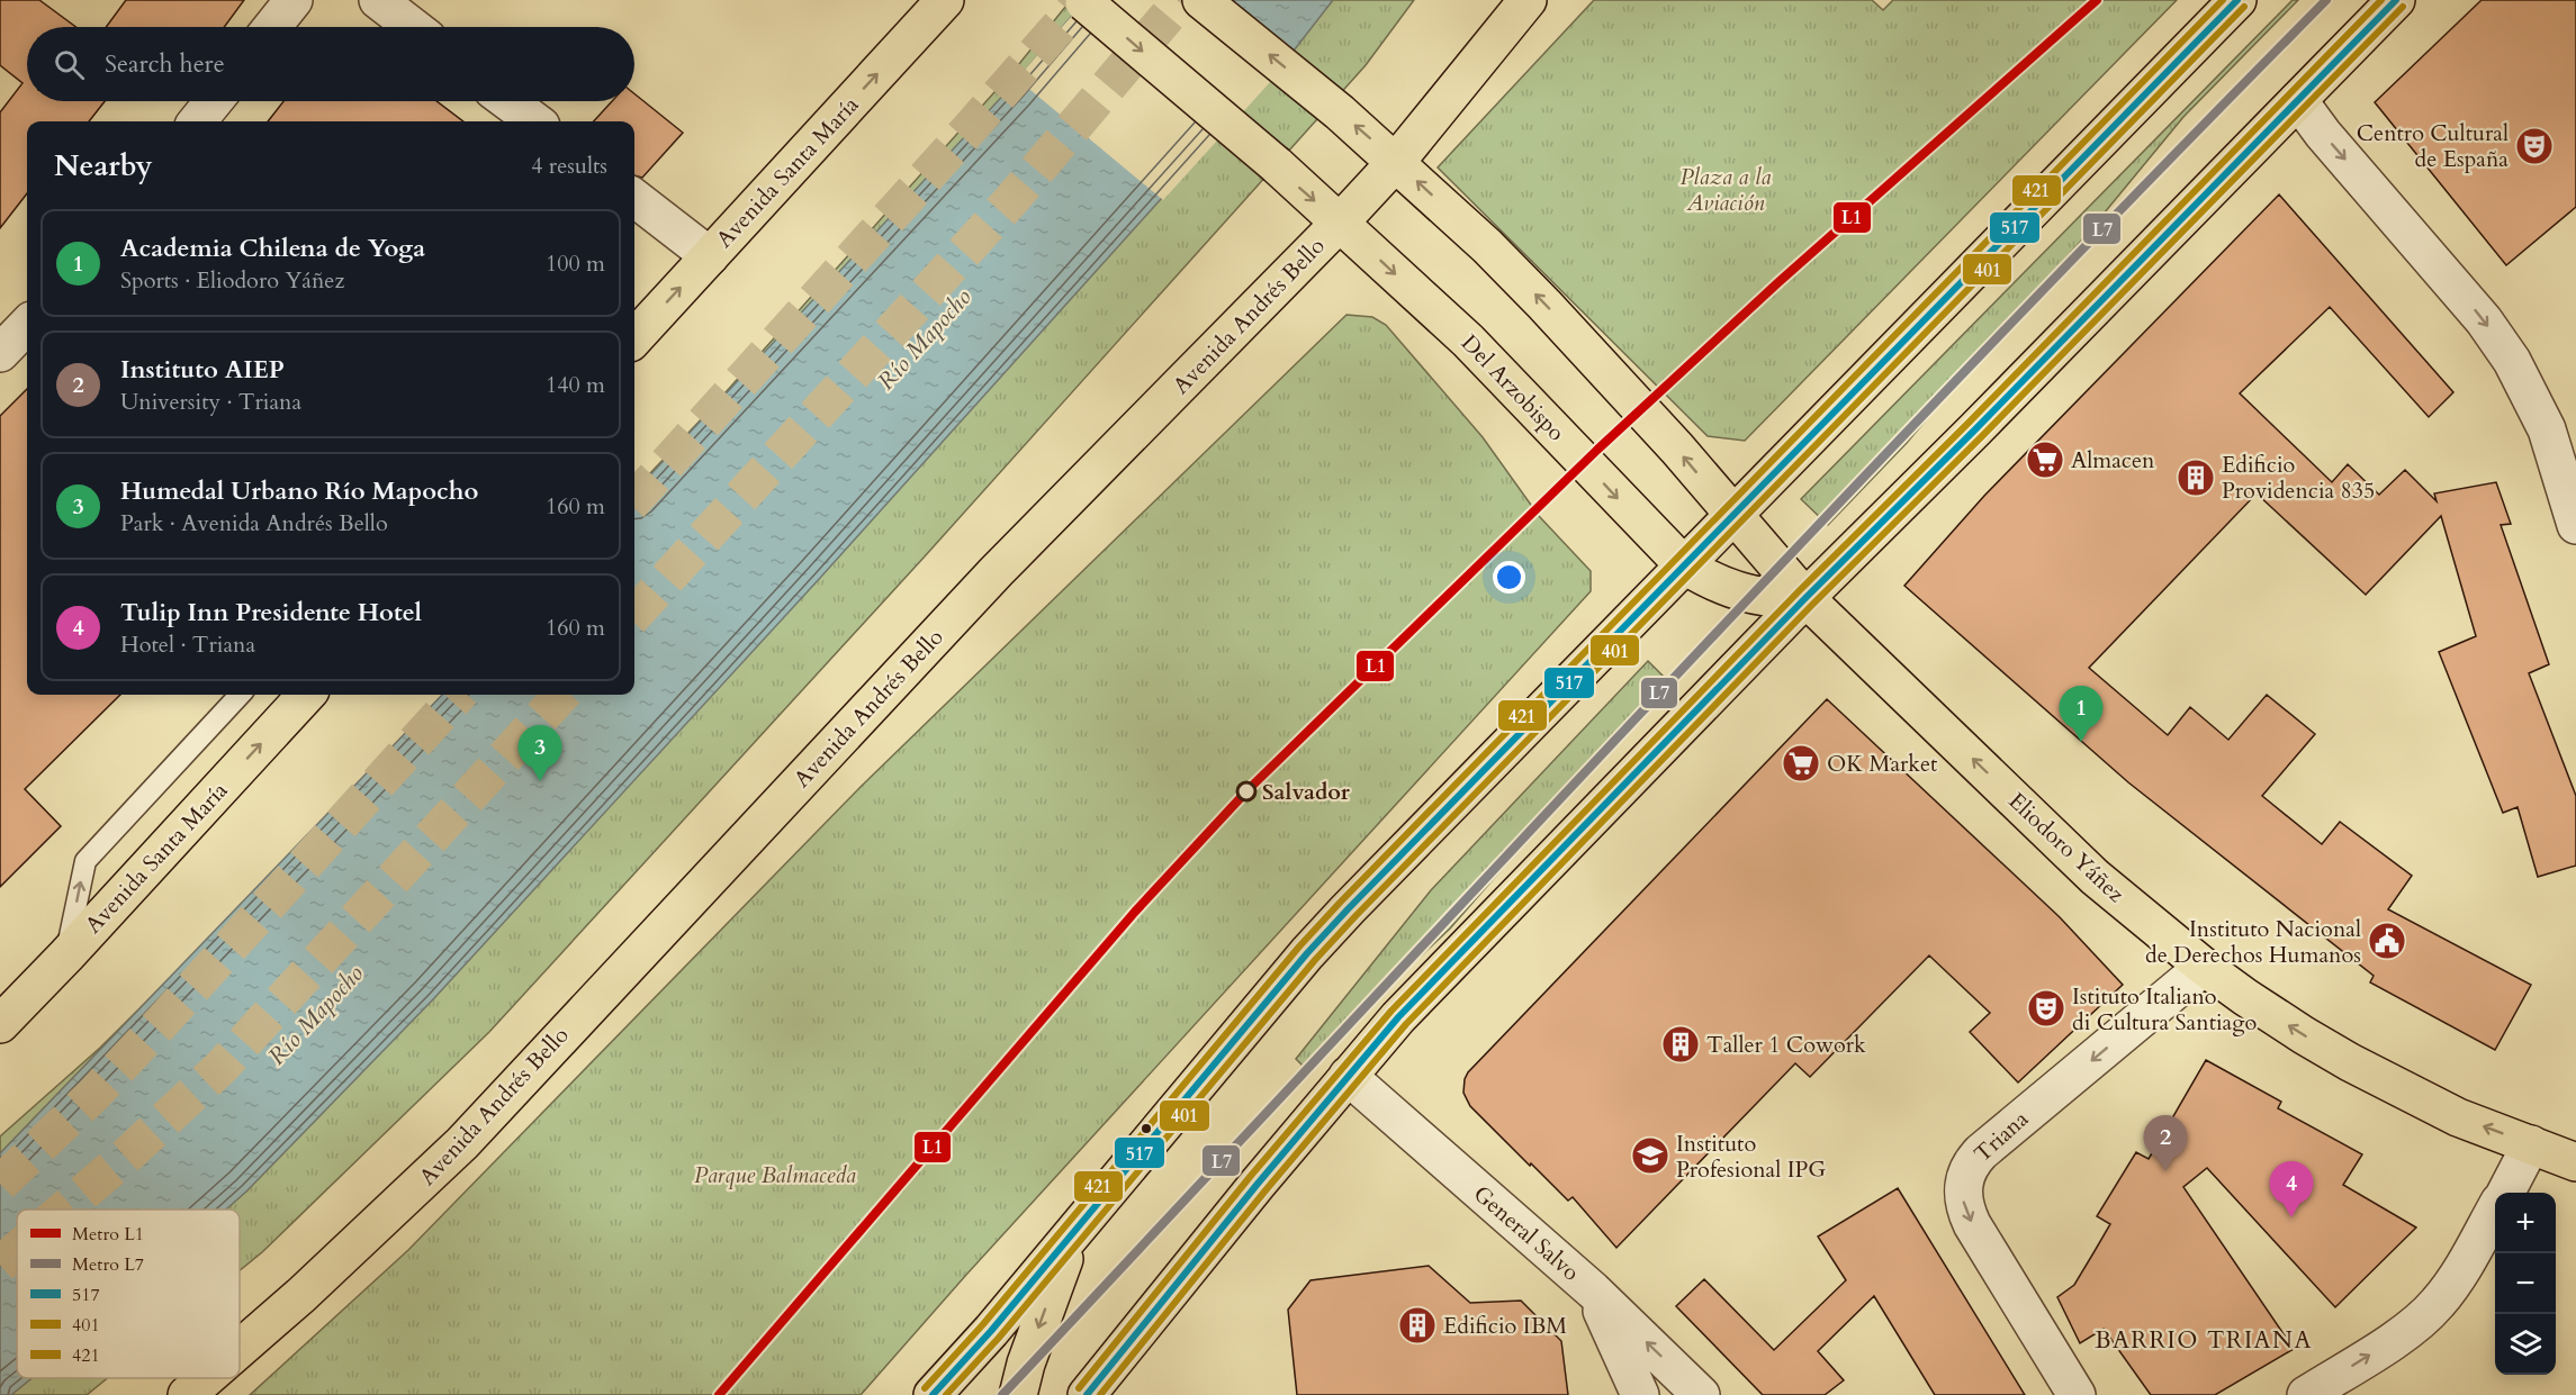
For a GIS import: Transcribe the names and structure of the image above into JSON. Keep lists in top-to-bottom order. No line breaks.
{"streets":{"main road":["Avenida Santa María","Avenida Andrés Bello","Del Arzobispo","Eliodoro Yáñez"],"street":["Triana","General Salvo"]},"crossings":[["Avenida Andrés Bello","Del Arzobispo"],["Del Arzobispo","Eliodoro Yáñez"],["Eliodoro Yáñez","Triana"]],"one_way":["Avenida Santa María","Eliodoro Yáñez"],"districts":["BARRIO TRIANA"],"water":["Río Mapocho"],"parks":["Plaza a la Aviación","Parque Balmaceda"],"places":{"theatre":["Centro Cultural de España","Istituto Italiano di Cultura Santiago"],"supermarket":["Almacen","OK Market"],"building":["Edificio Providencia 835","Taller 1 Cowork","Edificio IBM"],"other":["Salvador"],"public building":["Instituto Nacional de Derechos Humanos"],"school or university":["Instituto Profesional IPG"]},"lines":["metro line L1","metro line L7","transit line 517","transit line 421","transit line 401"],"legend":["Metro L1","Metro L7","517","401","421"],"page":{"search":"Search here","heading":["Nearby","4 results"],"list":[{"mark":"1","name":"Academia Chilena de Yoga","note":"Sports · Eliodoro Yáñez","value":"100 m"},{"mark":"2","name":"Instituto AIEP","note":"University · Triana","value":"140 m"},{"mark":"3","name":"Humedal Urbano Río Mapocho","note":"Park · Avenida Andrés Bello","value":"160 m"},{"mark":"4","name":"Tulip Inn Presidente Hotel","note":"Hotel · Triana","value":"160 m"}],"pins":["1","3","2","4"],"map_buttons":["+","−"]}}
